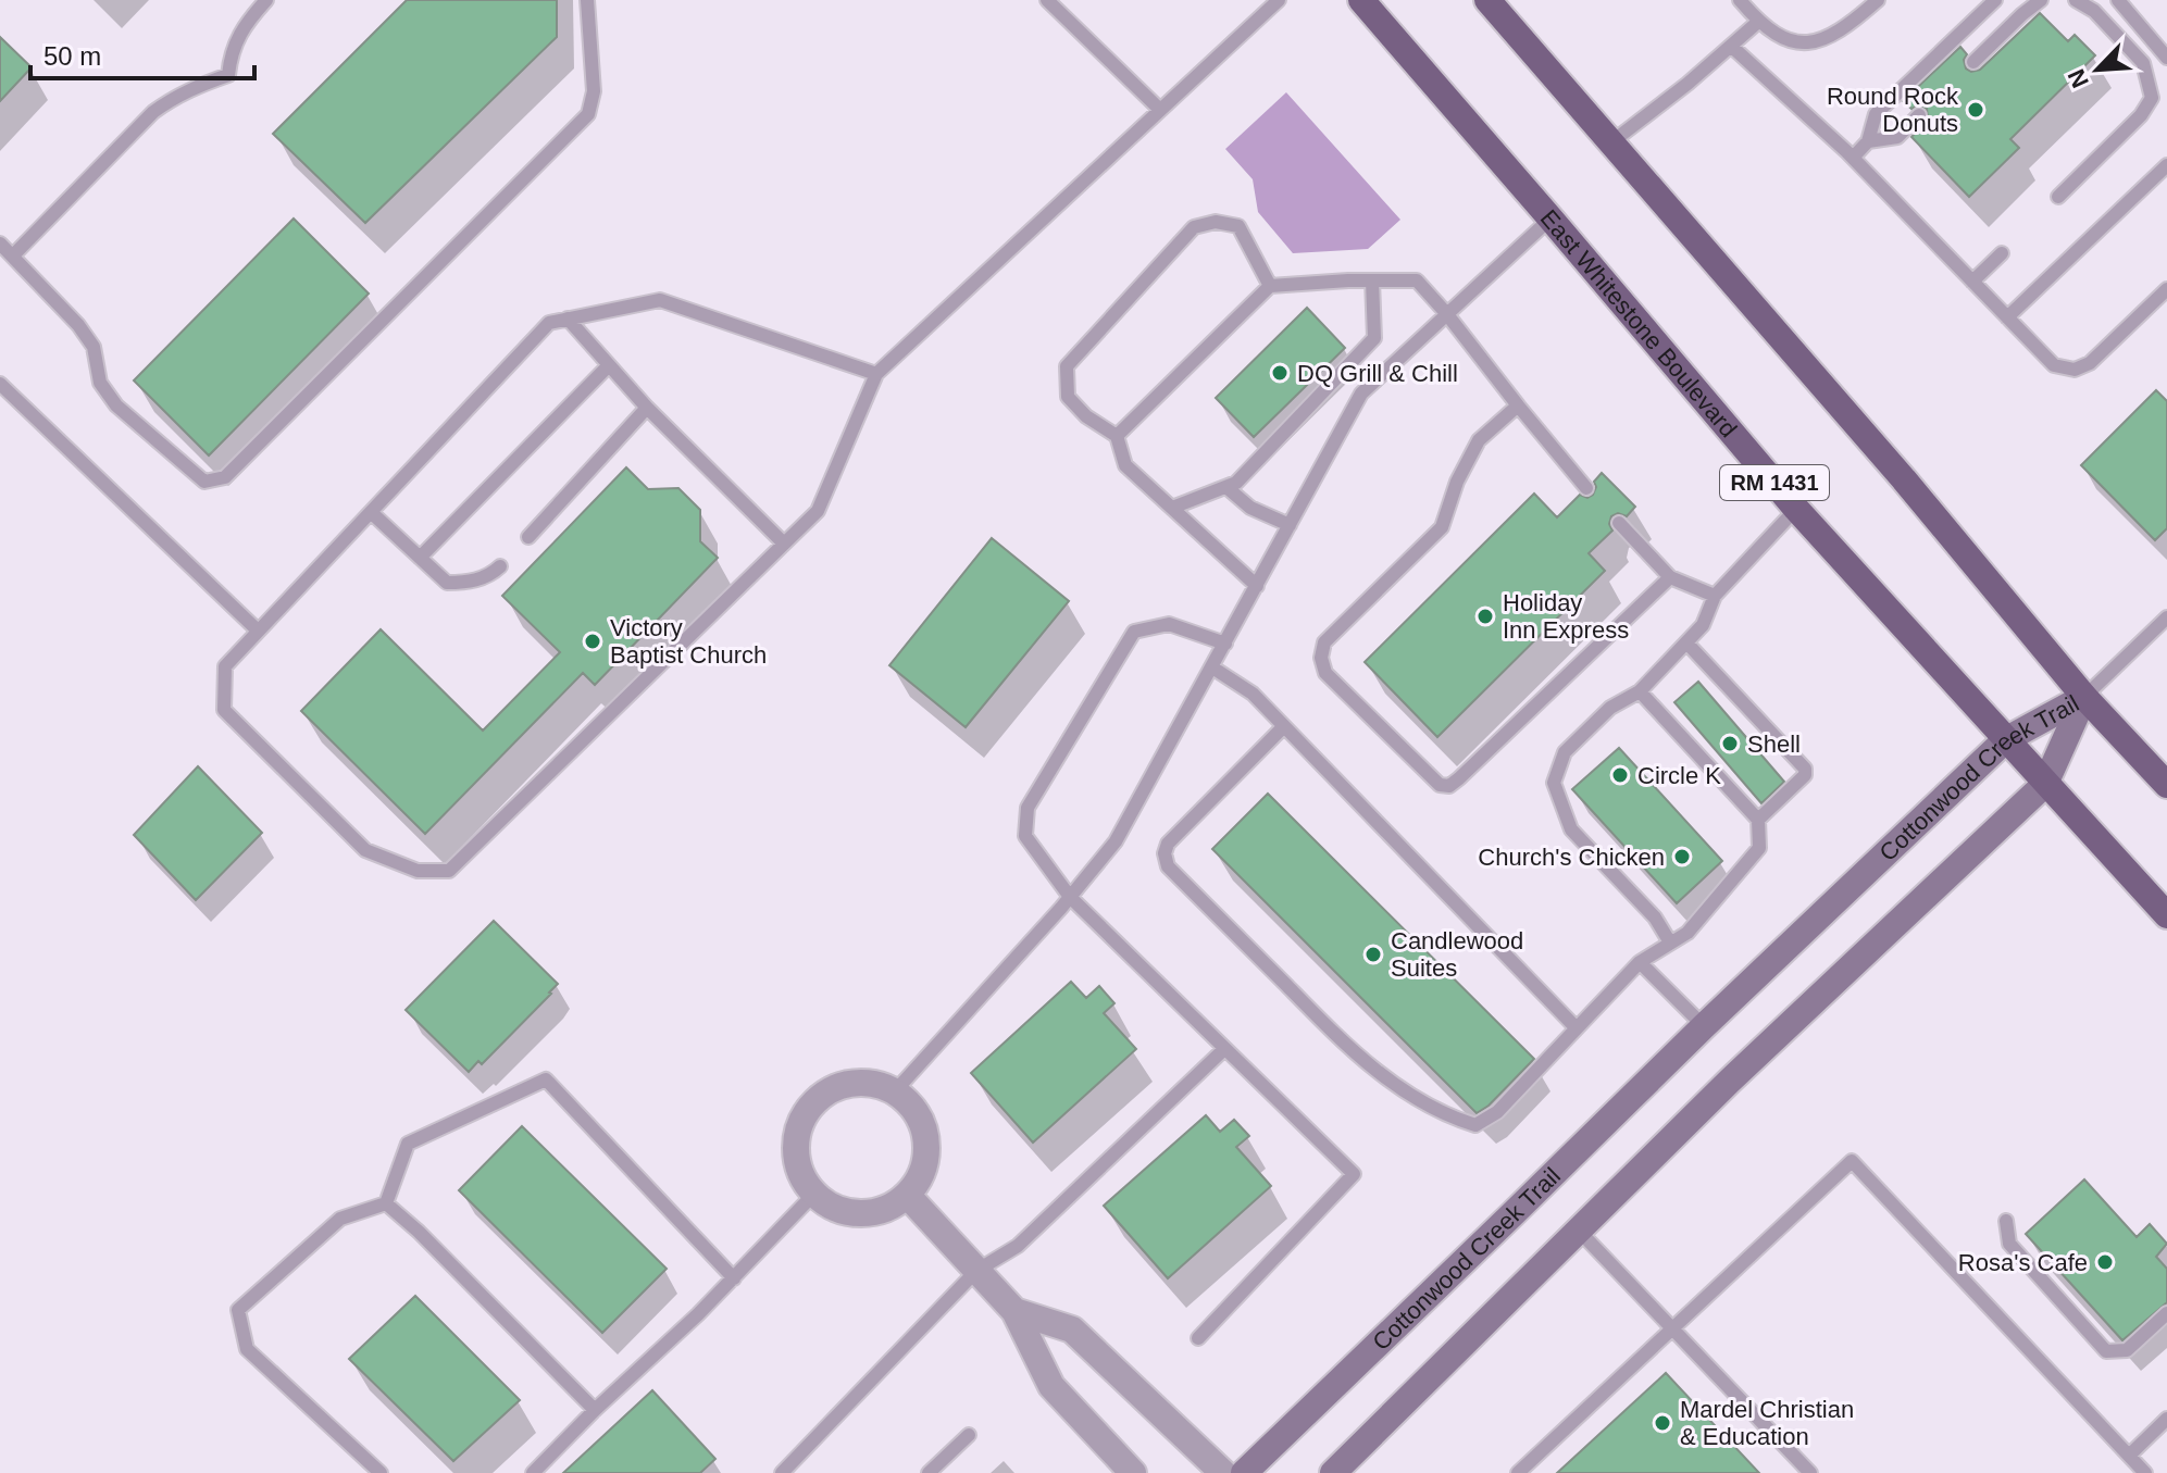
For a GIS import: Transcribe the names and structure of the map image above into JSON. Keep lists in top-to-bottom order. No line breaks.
{"streets":{"main road":["East Whitestone Boulevard","RM 1431"],"street":["Cottonwood Creek Trail"]},"crossings":[["East Whitestone Boulevard","Cottonwood Creek Trail"]],"places":["Round Rock Donuts","DQ Grill & Chill","Holiday Inn Express","Victory Baptist Church","Shell","Circle K","Church's Chicken","Candlewood Suites","Rosa's Cafe","Mardel Christian & Education"],"scale_bar":"50 m","north":"bottom left"}
